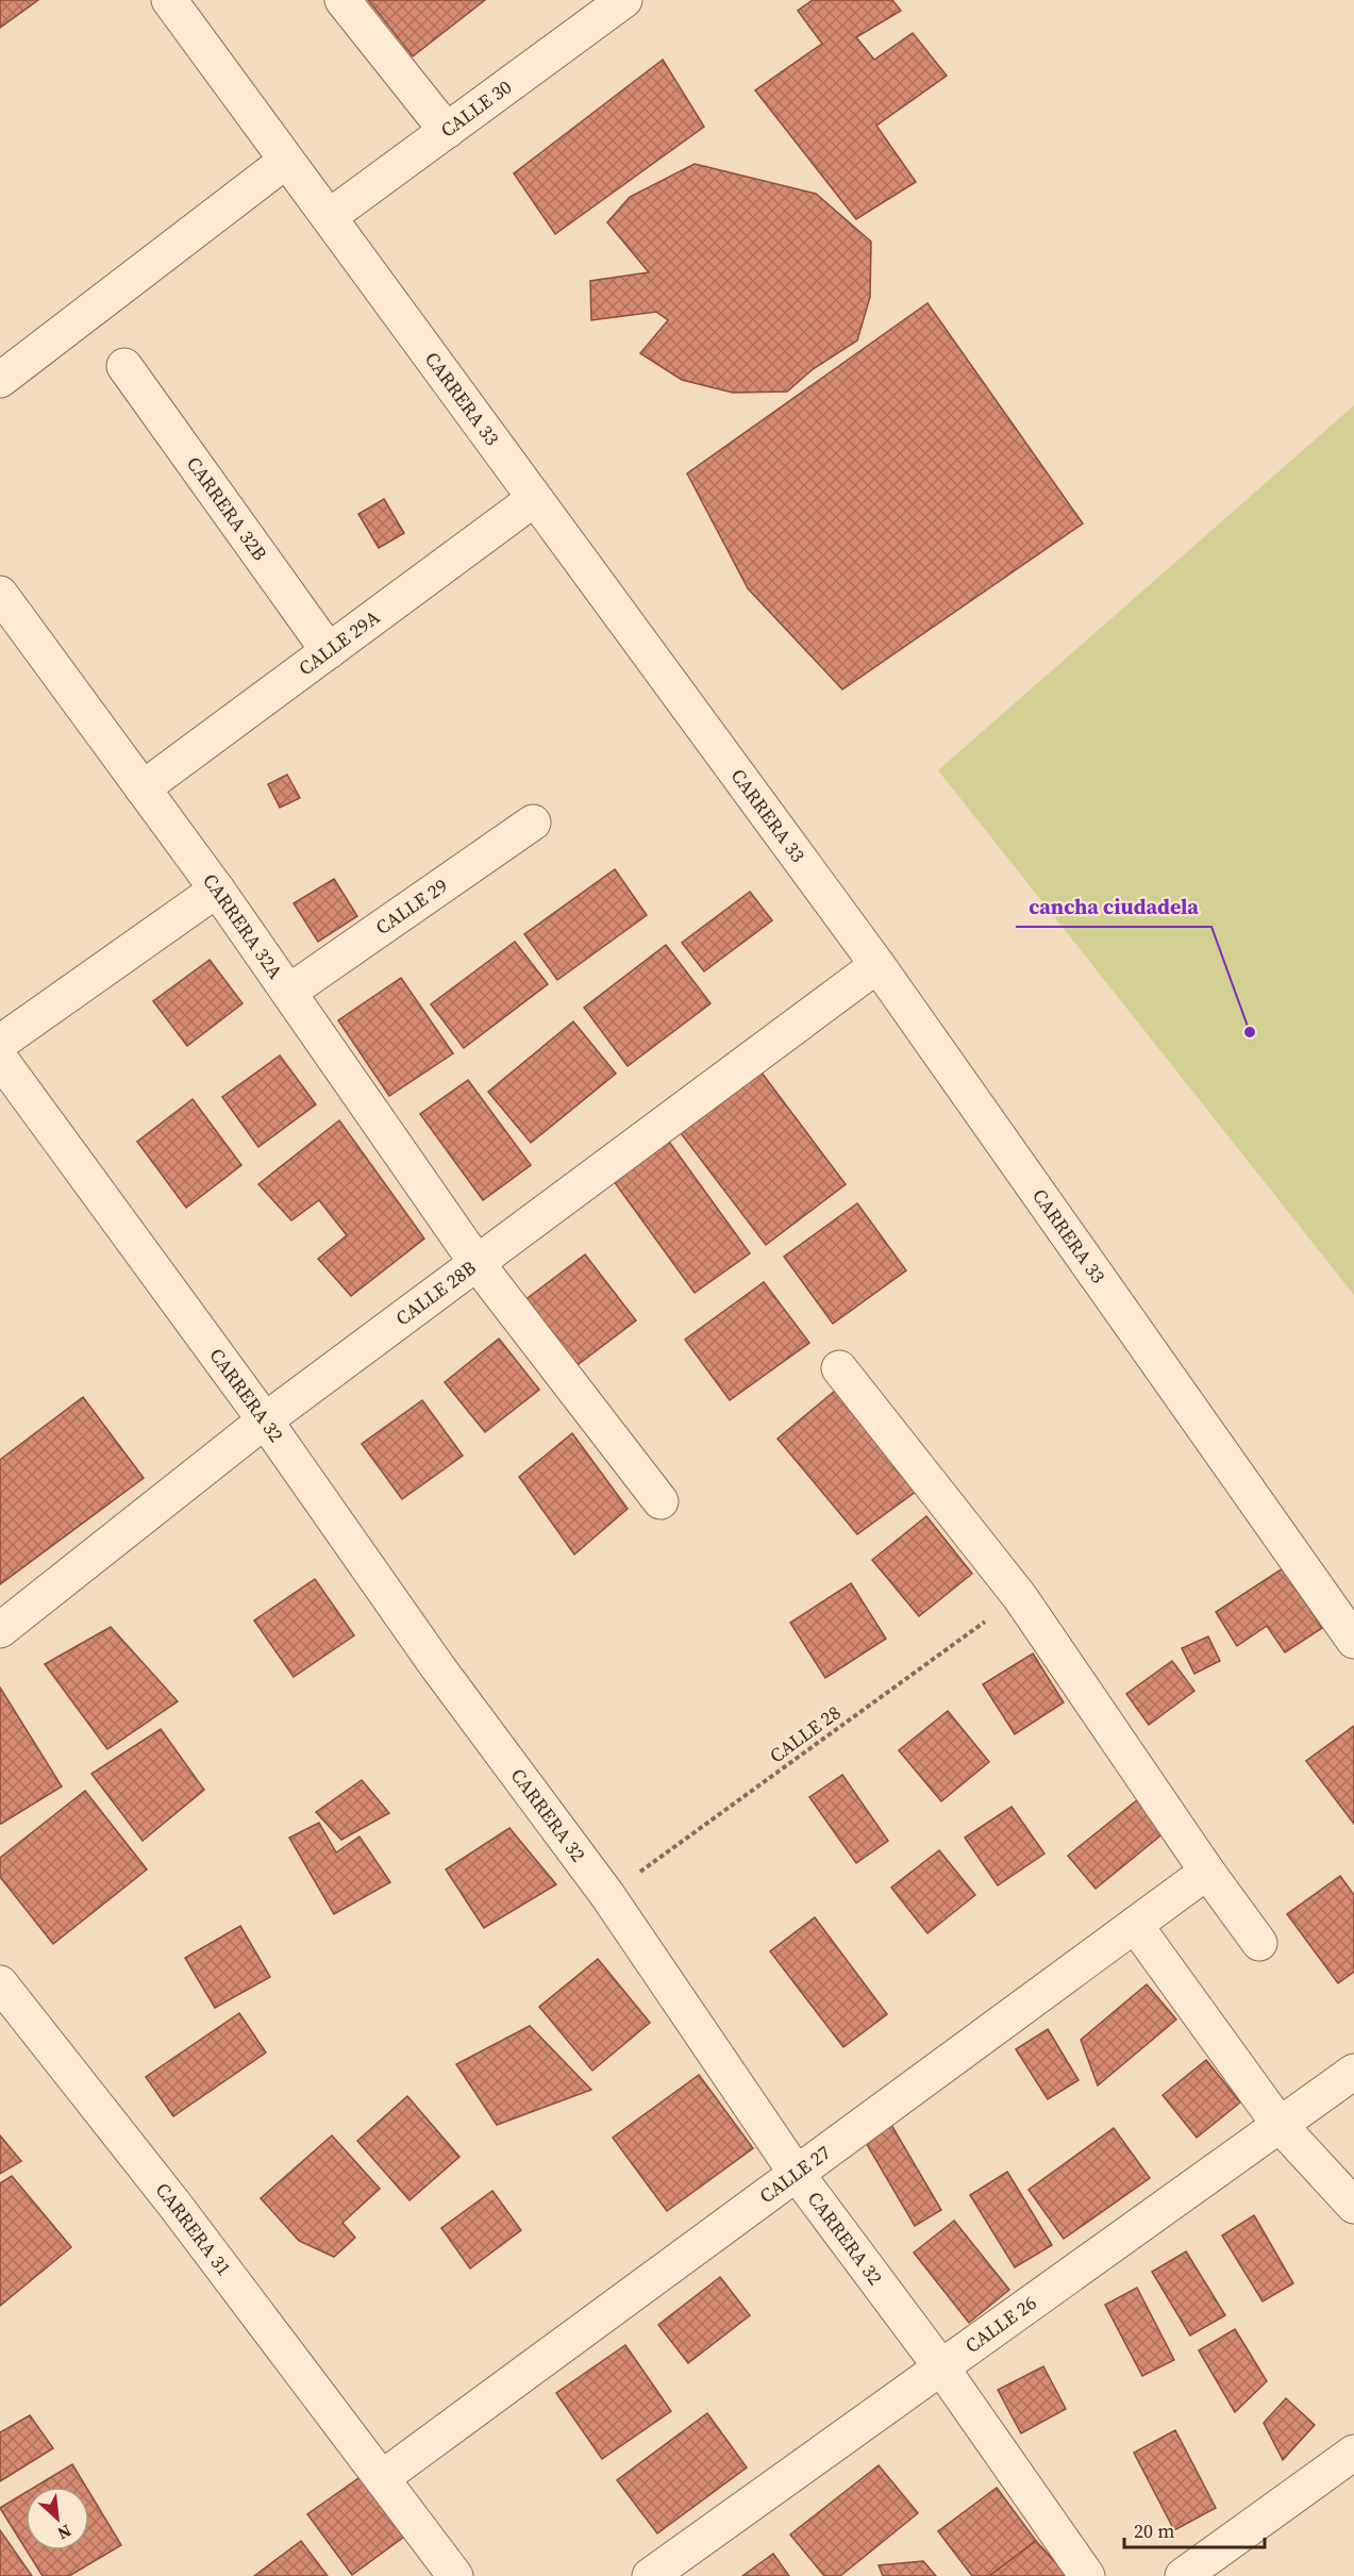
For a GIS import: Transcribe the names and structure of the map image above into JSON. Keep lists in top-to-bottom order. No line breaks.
{"streets":{"street":["CALLE 30","CARRERA 33","CARRERA 32B","CALLE 29A","CALLE 29","CARRERA 32A","CALLE 28B","CARRERA 32","CALLE 27","CARRERA 31","CALLE 26"],"path":["CALLE 28"]},"crossings":[["CALLE 30","CARRERA 33"],["CARRERA 33","CALLE 29A"],["CARRERA 33","CALLE 28B"],["CARRERA 32B","CALLE 29A"],["CALLE 29A","CARRERA 32A"],["CALLE 29","CARRERA 32A"],["CARRERA 32A","CALLE 28B"],["CALLE 28B","CARRERA 32"],["CARRERA 32","CALLE 28"],["CARRERA 32","CALLE 27"],["CARRERA 32","CALLE 26"],["CALLE 27","CARRERA 31"]],"places":["cancha ciudadela"],"scale_bar":"20 m","north":"bottom right"}
